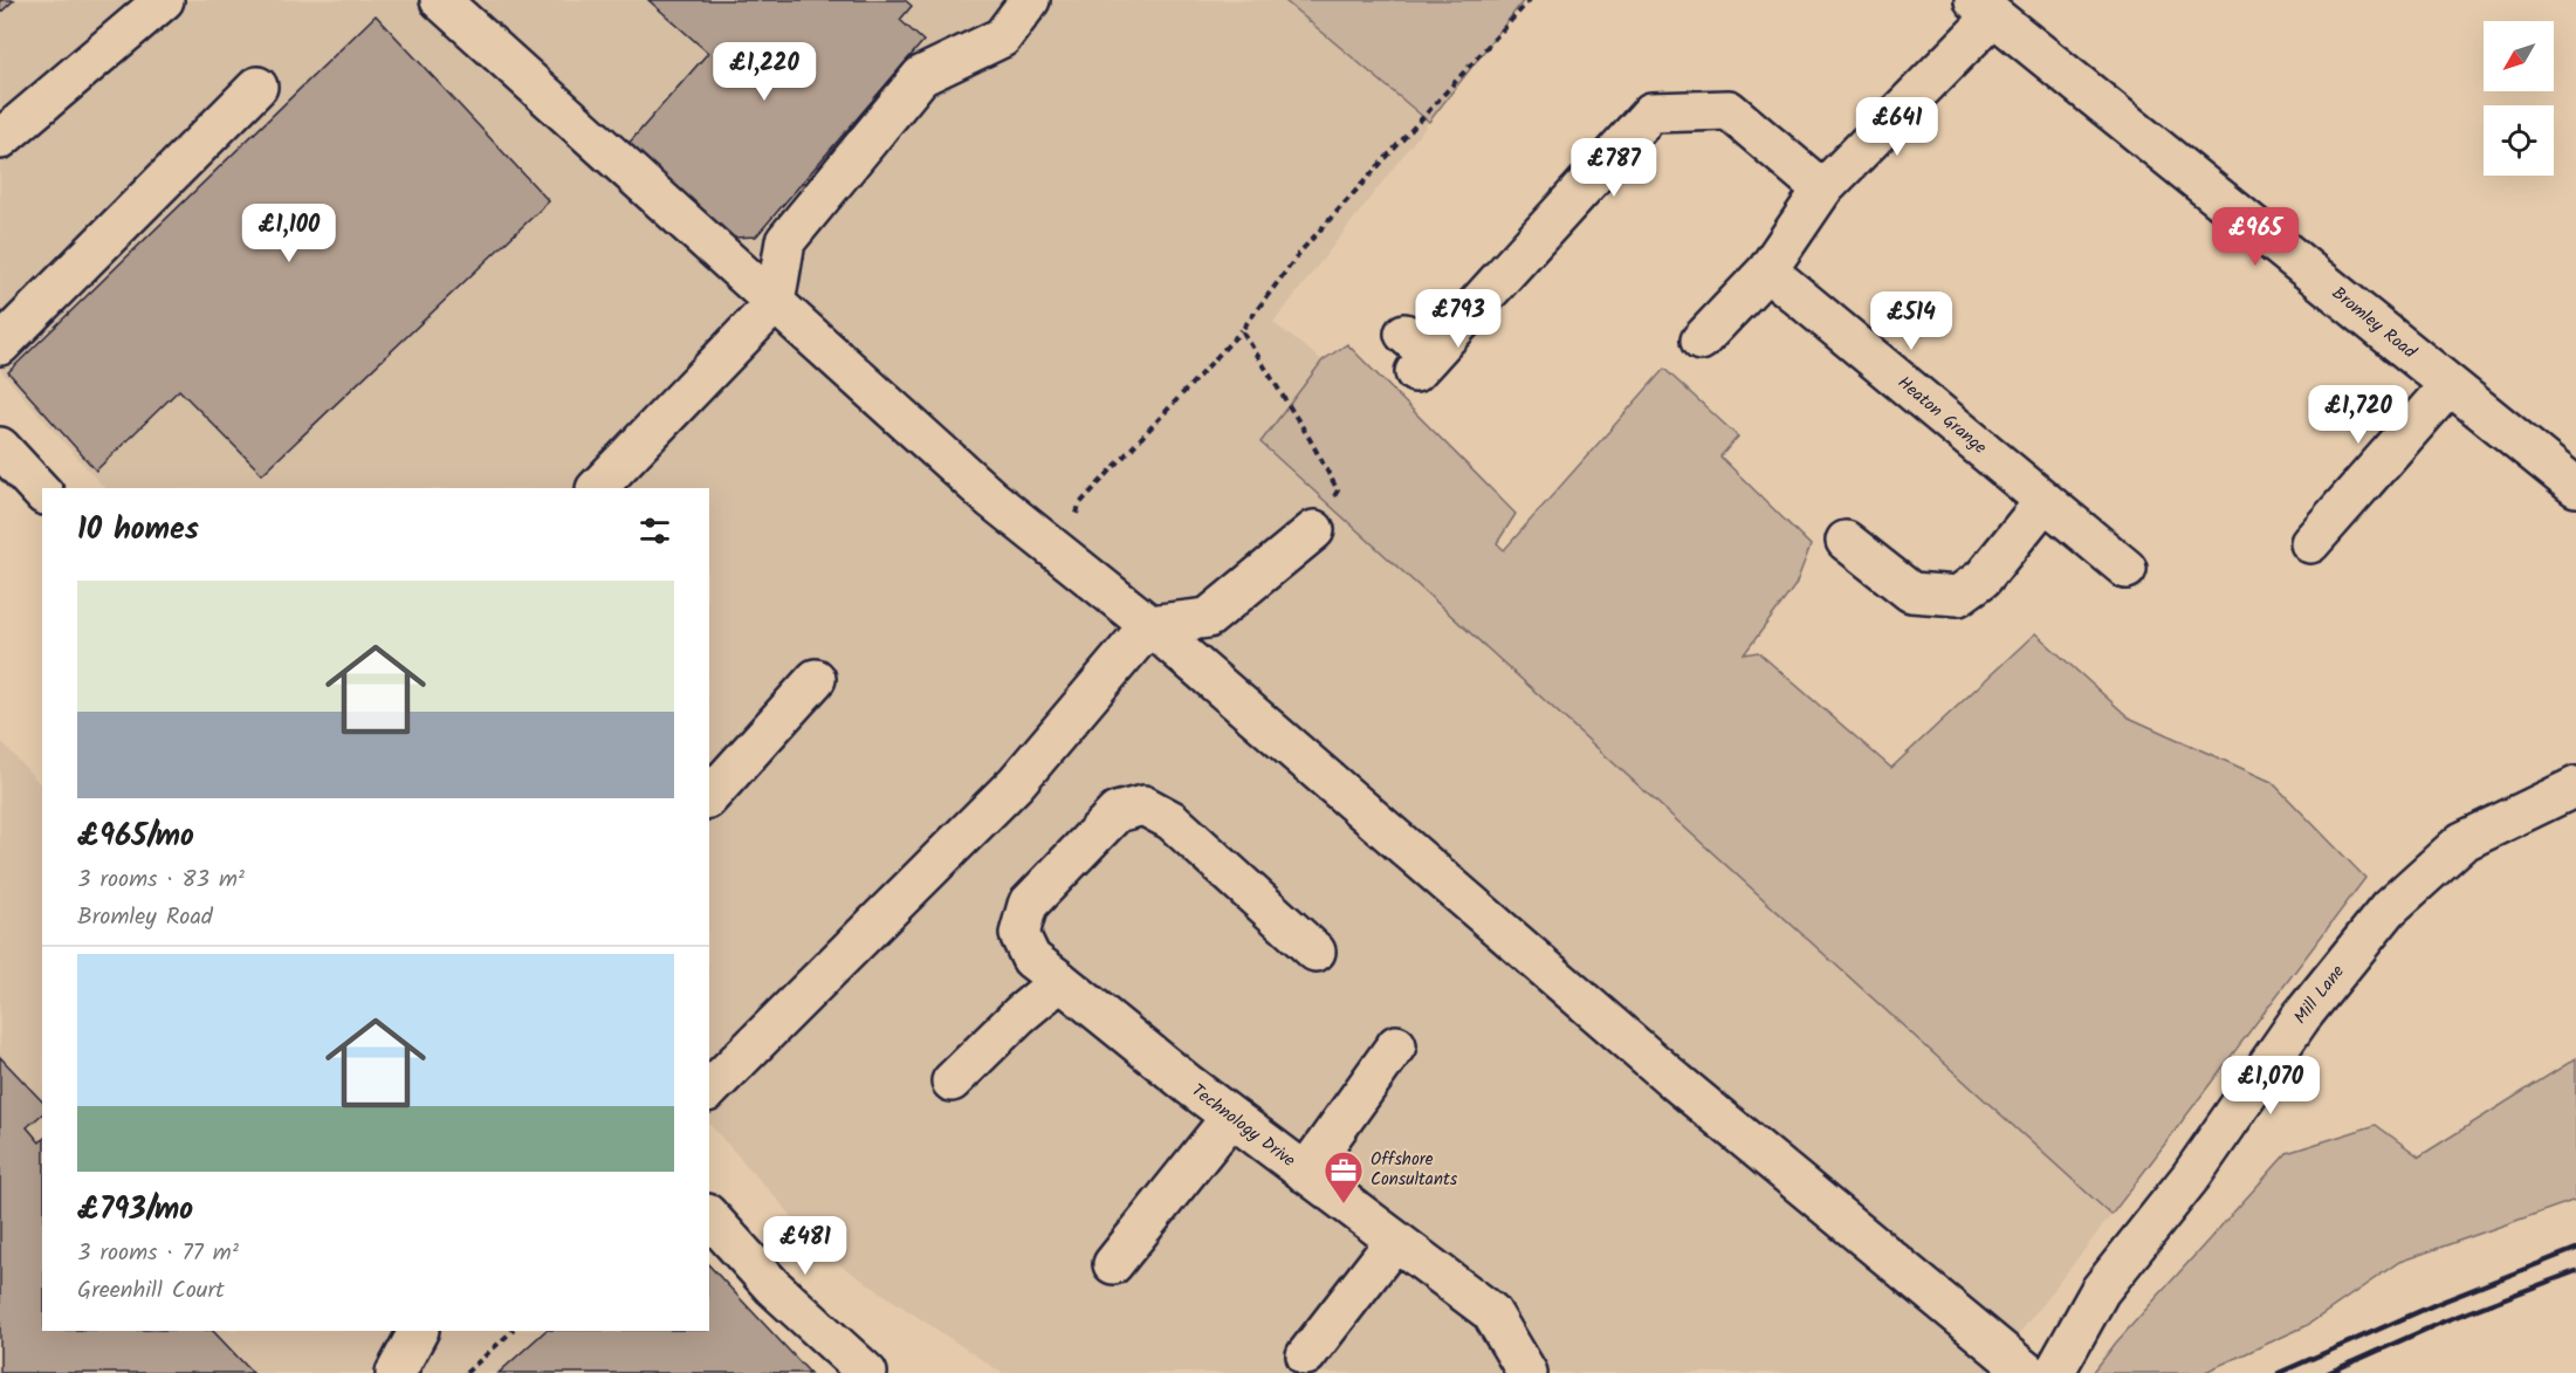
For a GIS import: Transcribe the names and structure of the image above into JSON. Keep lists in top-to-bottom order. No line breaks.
{"streets":{"street":["Bromley Road","Heaton Grange","Mill Lane","Technology Drive"]},"places":{"office":["Offshore Consultants"]},"north":"bottom left","page":{"price":["£1,220","£641","£787","£1,100","£965","£793","£514","£1,720","£1,070","£481"],"heading":"10 homes","list":[{"name":"£965/mo","note":"3 rooms · 83 m² · Bromley Road"},{"name":"£793/mo","note":"3 rooms · 77 m² · Greenhill Court"}]}}
